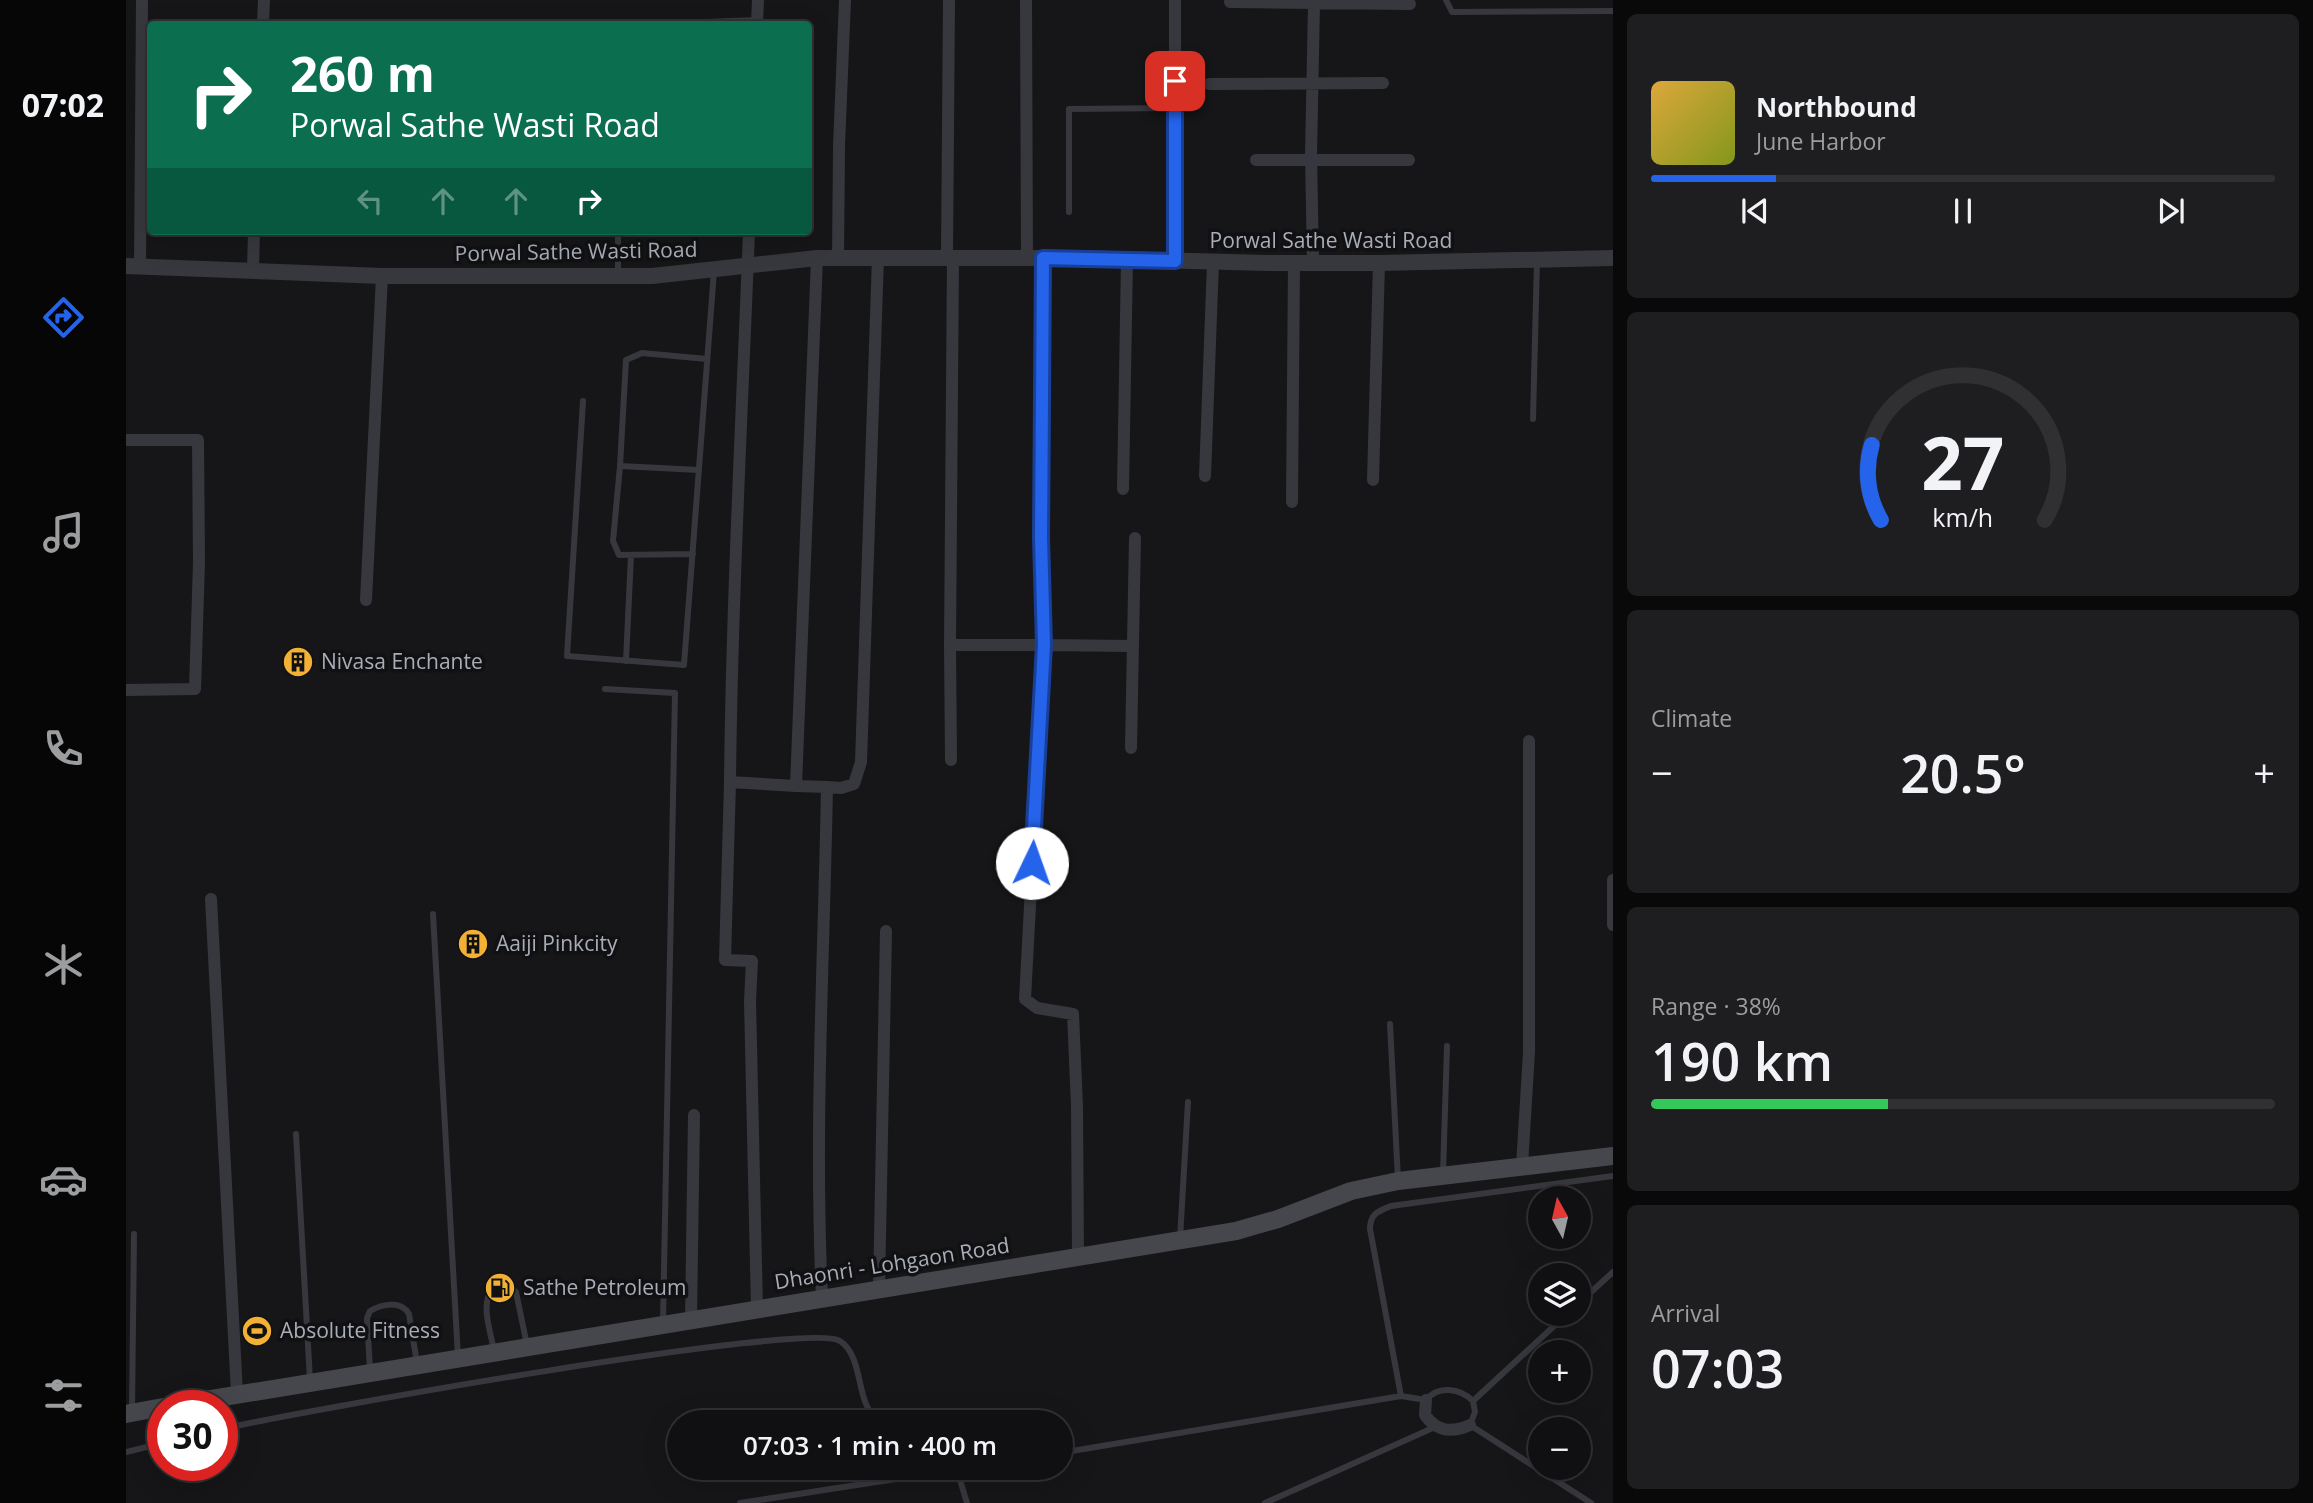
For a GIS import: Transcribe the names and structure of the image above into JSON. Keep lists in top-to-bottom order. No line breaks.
{"streets":{"main road":["Dhaonri - Lohgaon Road"],"street":["Porwal Sathe Wasti Road"]},"places":{"building":["Nivasa Enchante","Aaiji Pinkcity"],"fuel station":["Sathe Petroleum"],"sports":["Absolute Fitness"]},"north":"top","page":{"tabs":"07:02","turn":["260 m","Porwal Sathe Wasti Road"],"song":["Northbound","June Harbor"],"tile":["Climate",["Range · 38%","190 km"],["Arrival","07:03"]],"heat":["−","20.5°","+"],"map_buttons":["+","−"],"limit":"30","trip":"07:03 · 1 min · 400 m","gauge":["27","km/h"]}}
